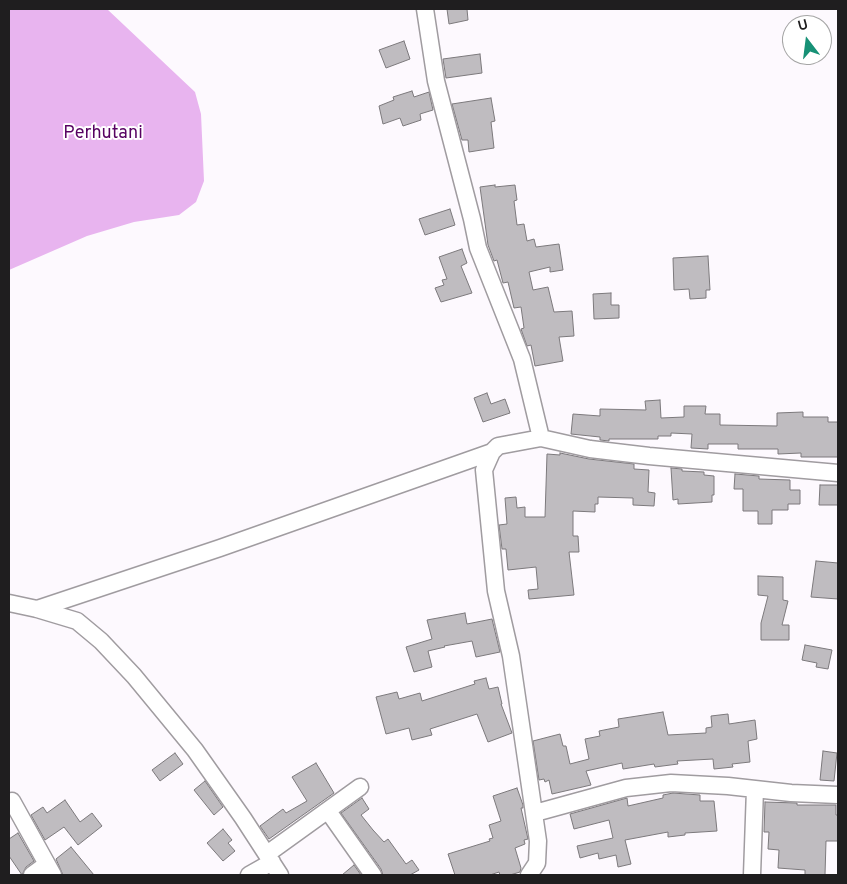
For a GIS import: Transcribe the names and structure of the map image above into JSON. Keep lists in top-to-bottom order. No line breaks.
{"parks":["Perhutani"],"north":"top"}
